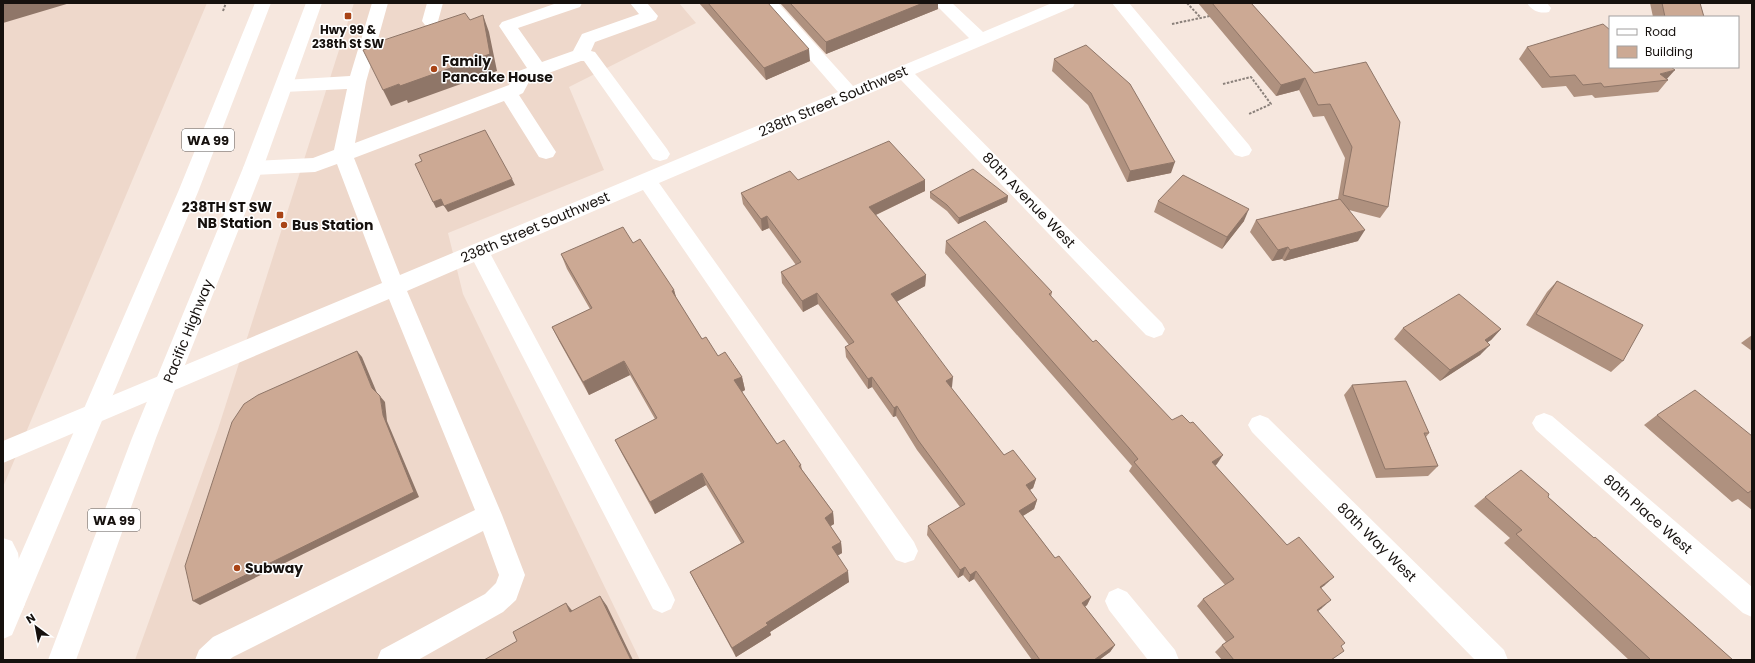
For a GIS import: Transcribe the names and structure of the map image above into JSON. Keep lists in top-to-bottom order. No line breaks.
{"streets":{"main road":["238th Street Southwest","WA 99","80th Avenue West","Pacific Highway","80th Place West","80th Way West"]},"crossings":[["238th Street Southwest","WA 99"],["238th Street Southwest","80th Avenue West"],["238th Street Southwest","Pacific Highway"]],"places":{"transit":["Hwy 99 & 238th St SW","238TH ST SW NB Station"],"other":["Family Pancake House","Bus Station","Subway"]},"legend":["Road","Building"],"north":"top left"}
